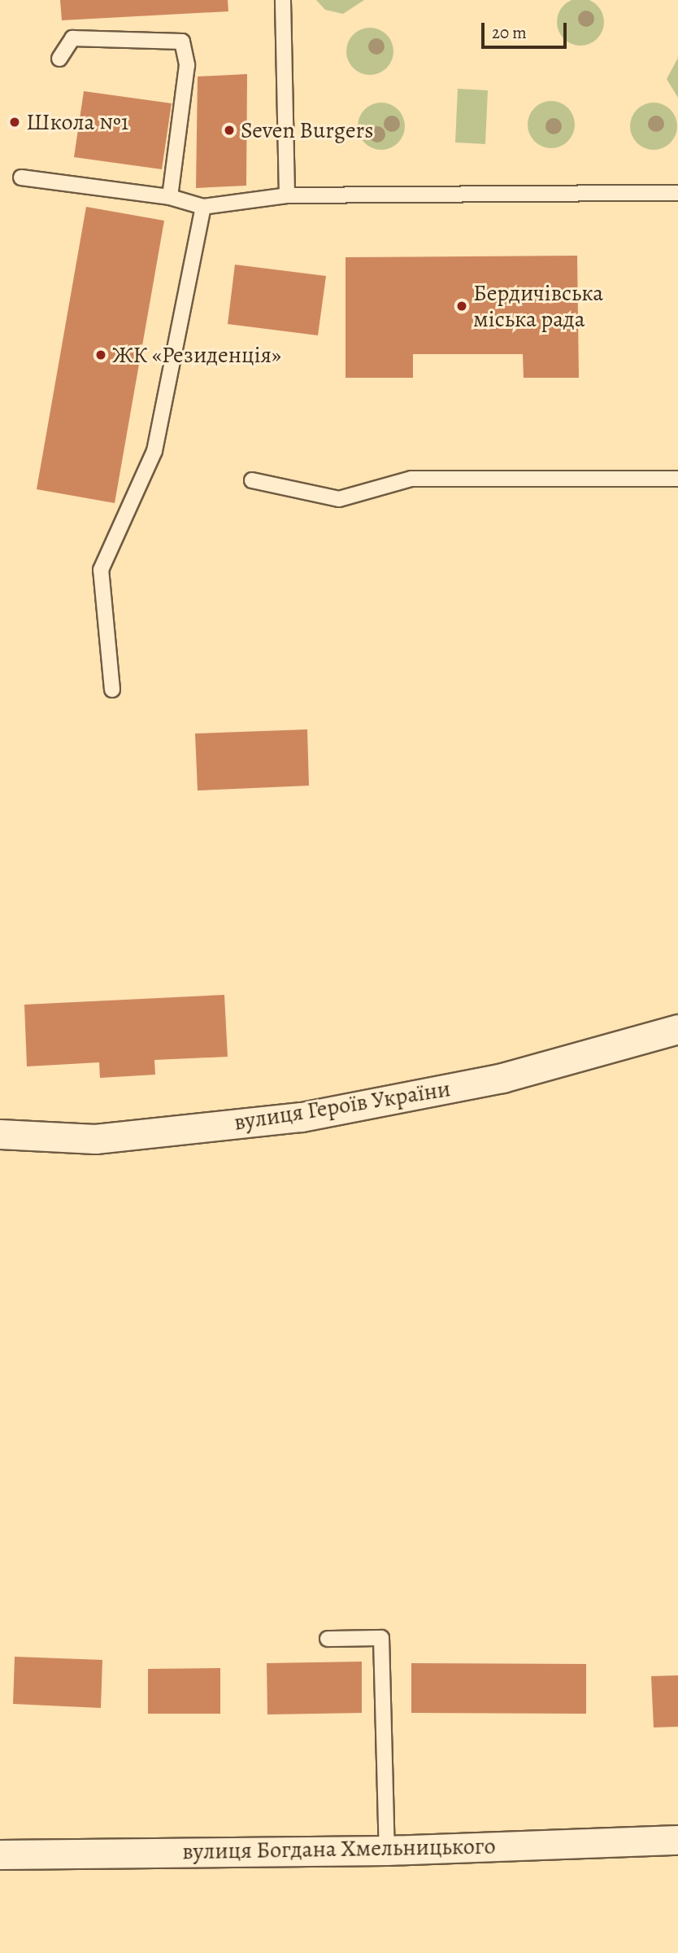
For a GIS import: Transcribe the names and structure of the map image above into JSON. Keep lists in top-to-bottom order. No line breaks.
{"streets":{"street":["вулиця Героїв України","вулиця Богдана Хмельницького"]},"places":["Школа №1","Seven Burgers","Бердичівська міська рада","ЖК «Резиденція»"],"scale_bar":"20 m"}
